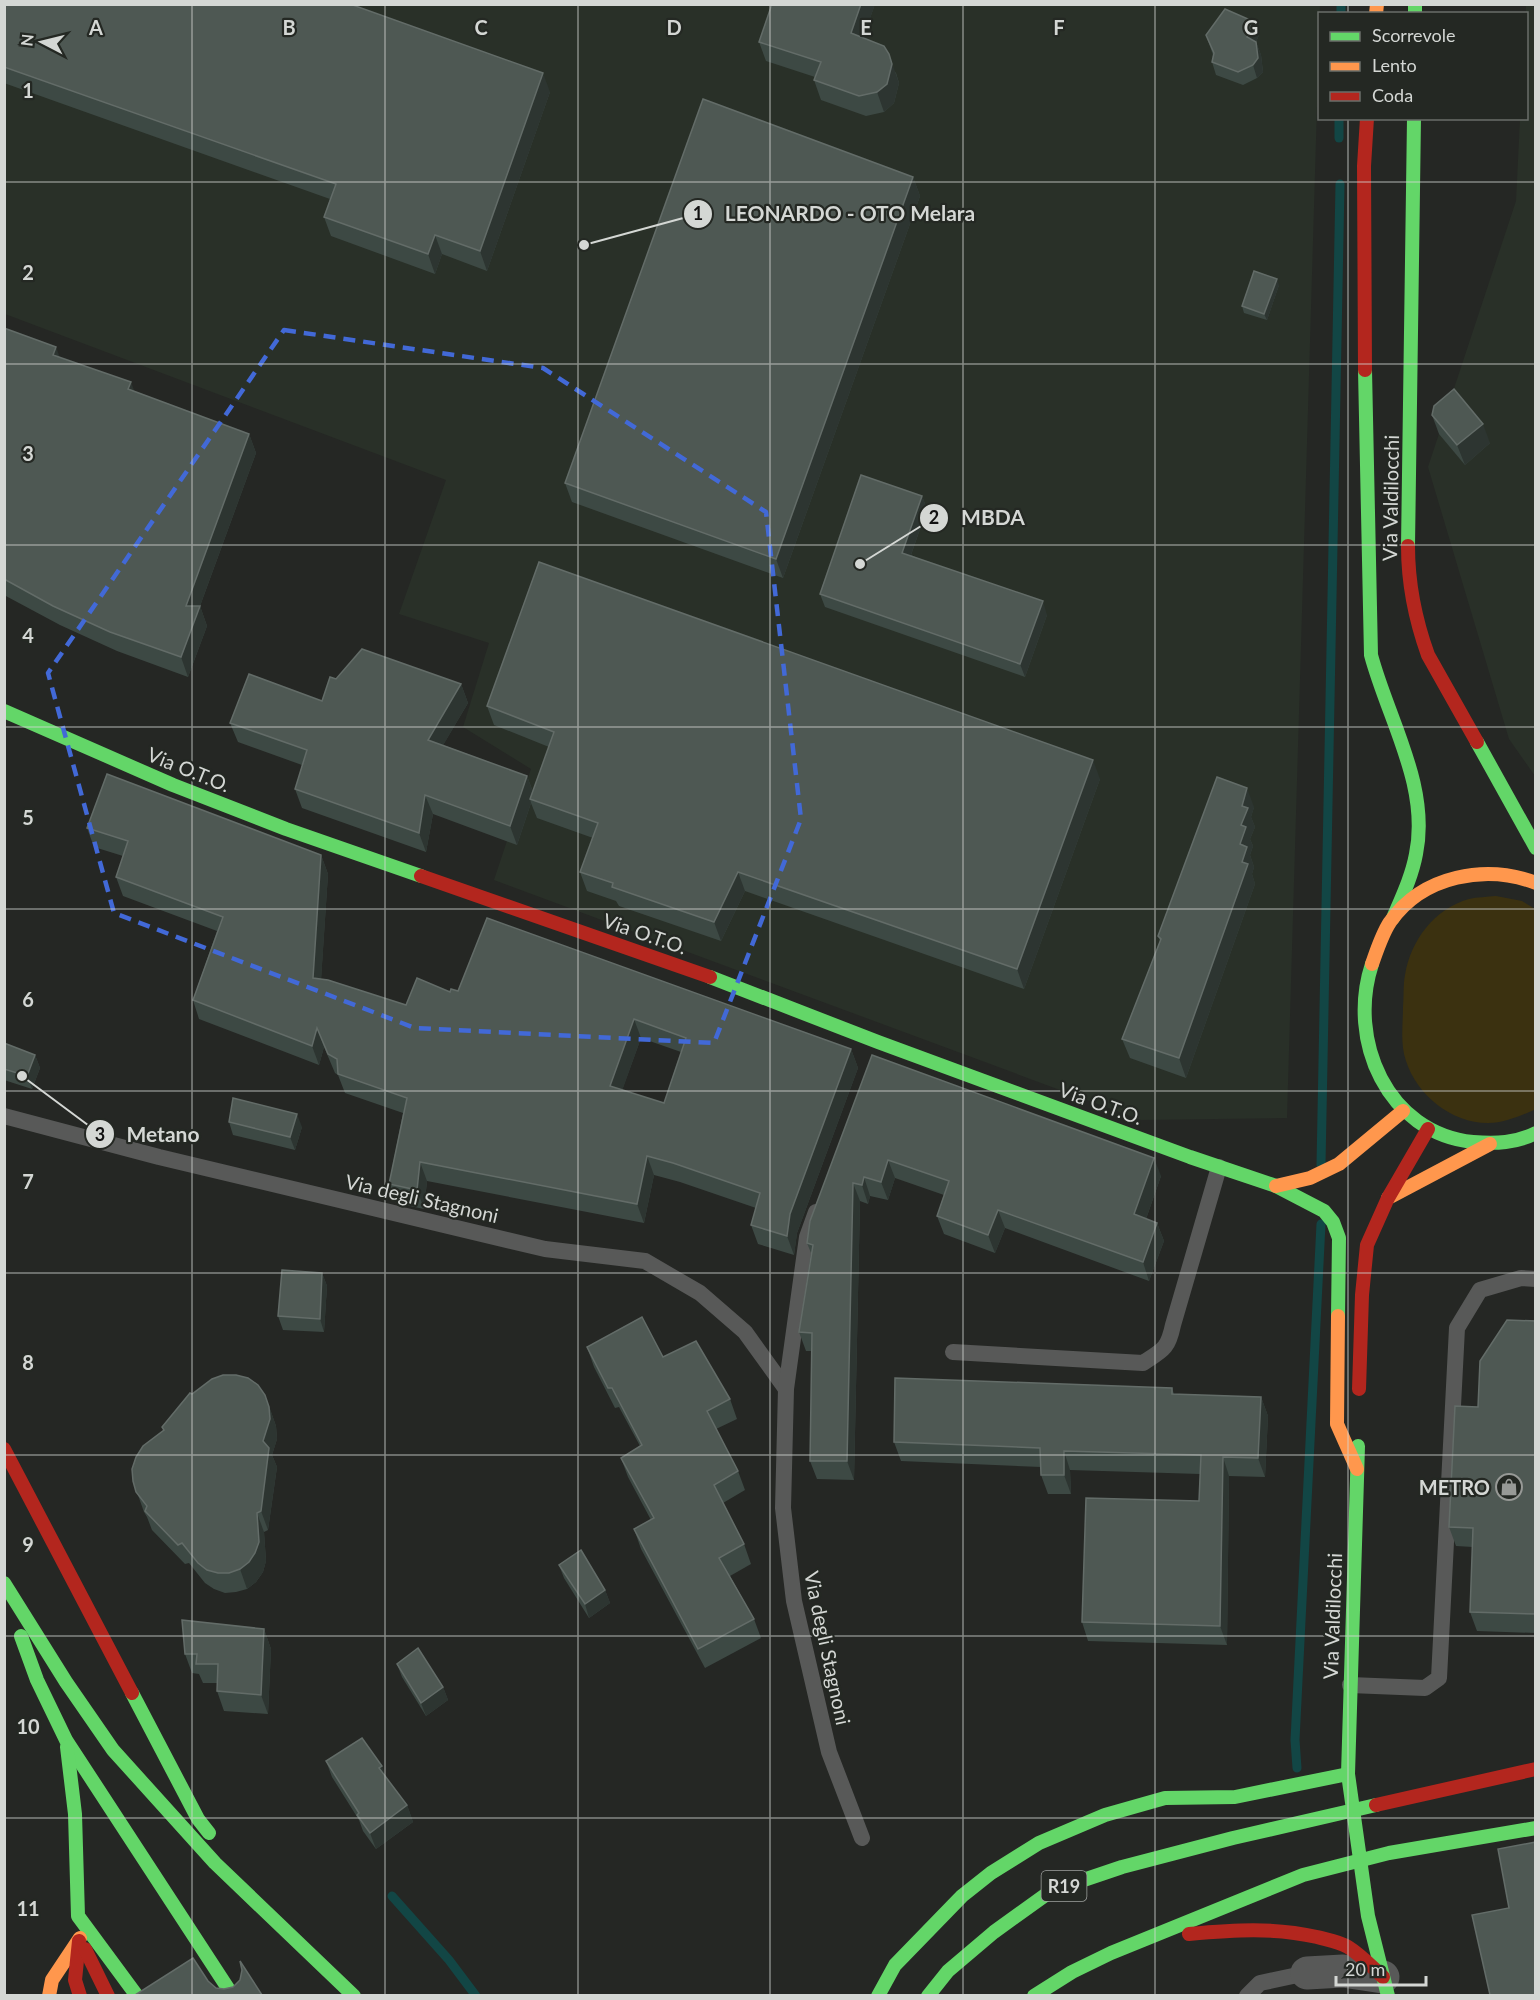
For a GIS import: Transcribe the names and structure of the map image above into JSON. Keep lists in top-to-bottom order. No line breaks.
{"streets":{"main road":["Via Valdilocchi","Via O.T.O.","R19"],"lane":["Via degli Stagnoni"]},"crossings":[["Via Valdilocchi","Via O.T.O."]],"places":{"other":["LEONARDO - OTO Melara","MBDA","Metano"],"shop":["METRO"]},"legend":["Scorrevole","Lento","Coda"],"scale_bar":"20 m","north":"left","grid":{"columns":["A","B","C","D","E","F","G"],"rows":["1","2","3","4","5","6","7","8","9","10","11"]}}
